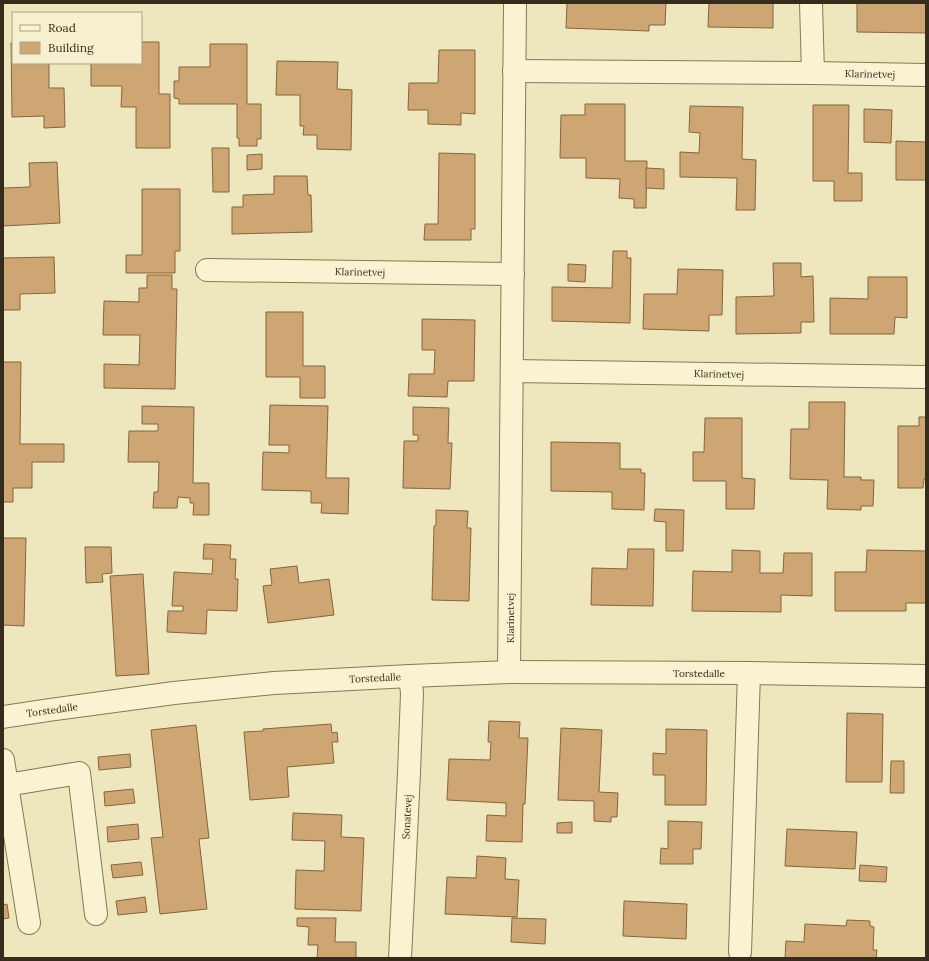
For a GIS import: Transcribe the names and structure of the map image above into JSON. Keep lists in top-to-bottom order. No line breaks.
{"streets":{"street":["Klarinetvej","Torstedalle","Sonatevej"]},"crossings":[["Klarinetvej","Torstedalle"],["Torstedalle","Sonatevej"]],"legend":["Road","Building"]}
